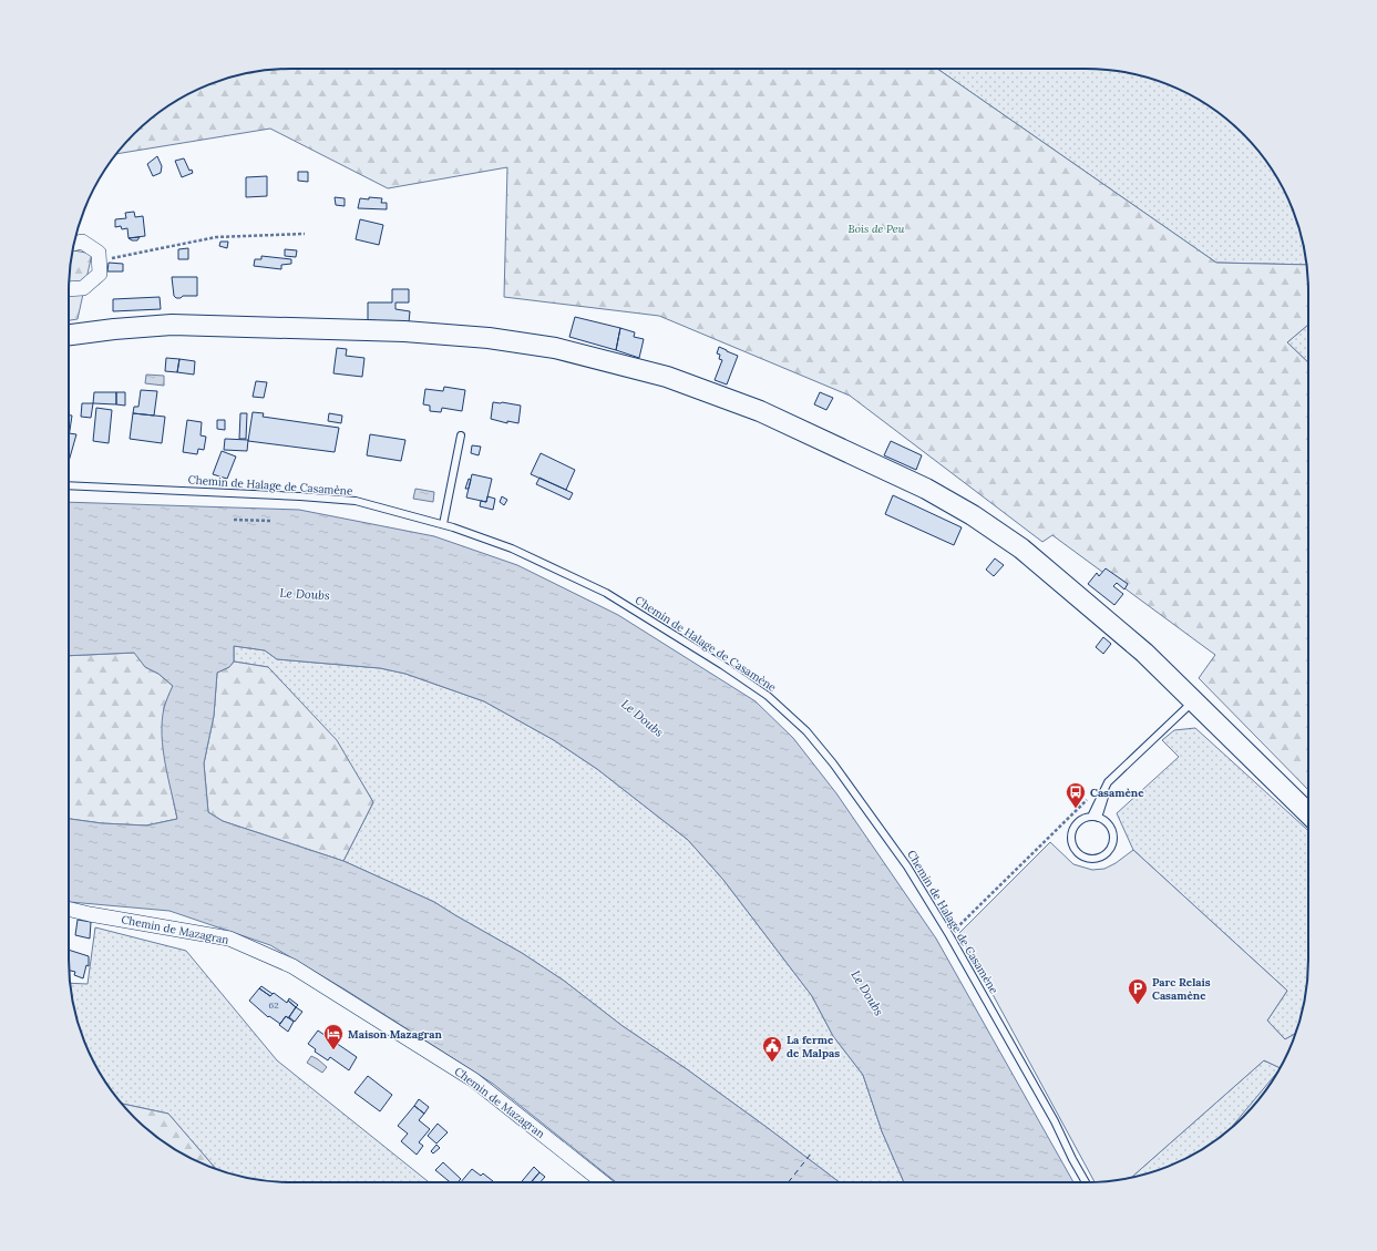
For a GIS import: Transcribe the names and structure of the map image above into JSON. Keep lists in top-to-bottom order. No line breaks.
{"streets":{"street":["Chemin de Mazagran"],"lane":["Chemin de Halage de Casamène"]},"water":["Le Doubs"],"parks":["Bois de Peu"],"places":{"bus stop":["Casamène"],"parking":["Parc Relais Casamène"],"hotel":["Maison Mazagran"],"public building":["La ferme de Malpas"]},"house_numbers":["62"]}
